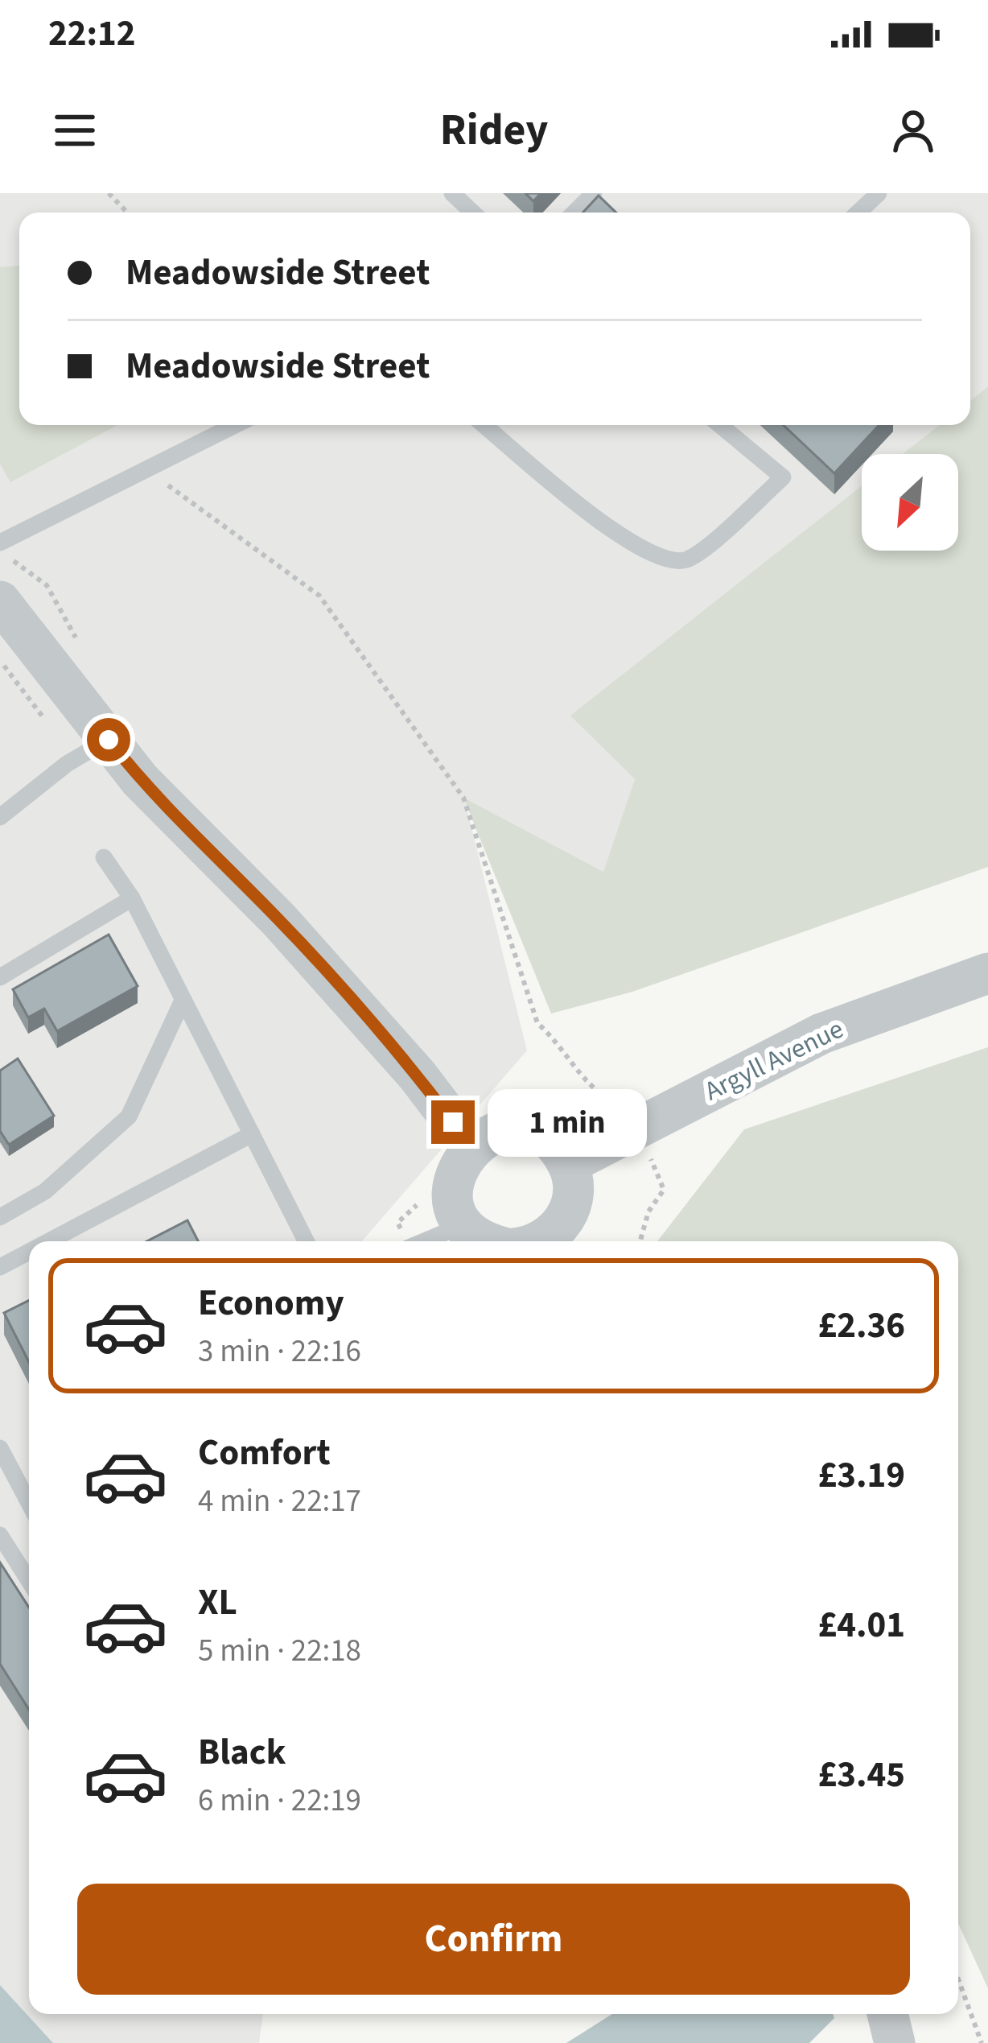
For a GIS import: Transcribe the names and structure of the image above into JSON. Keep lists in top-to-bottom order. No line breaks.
{"streets":{"street":["Argyll Avenue"]},"north":"bottom left","page":{"status":"22:12","header":"Ridey","banner":["Meadowside Street","Meadowside Street"],"bubble":"1 min","list":[{"name":"Economy","note":"3 min · 22:16","value":"£2.36"},{"name":"Comfort","note":"4 min · 22:17","value":"£3.19"},{"name":"XL","note":"5 min · 22:18","value":"£4.01"},{"name":"Black","note":"6 min · 22:19","value":"£3.45"}],"buttons":"Confirm"}}
